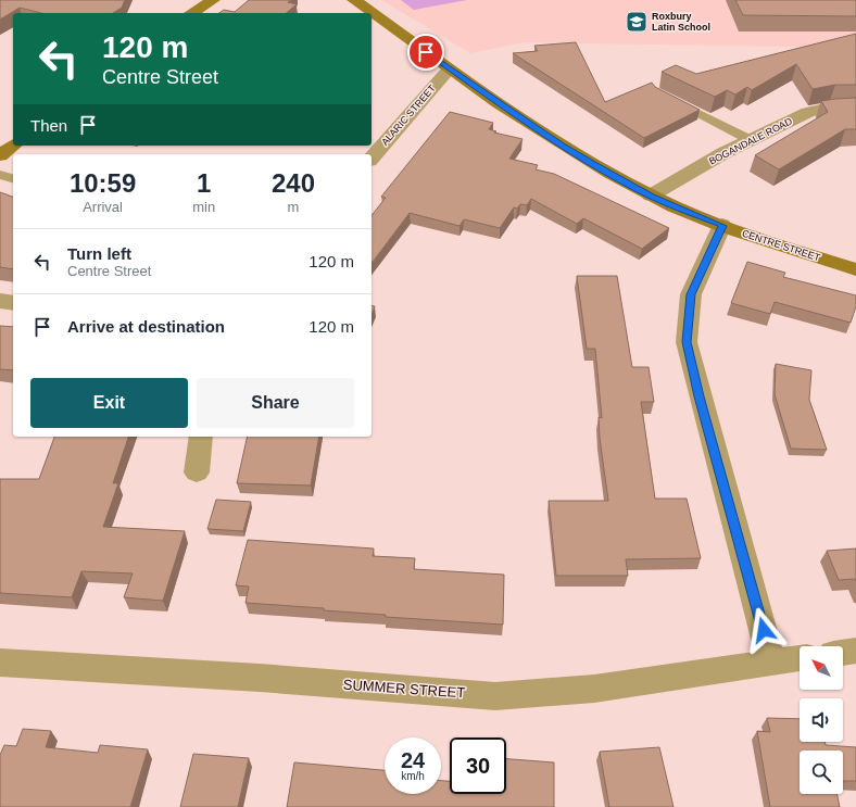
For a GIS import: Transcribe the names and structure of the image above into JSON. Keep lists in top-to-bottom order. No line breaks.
{"streets":{"main road":["CENTRE STREET"],"street":["ALARIC STREET","BOGANDALE ROAD","SUMMER STREET"]},"crossings":[["ALARIC STREET","CENTRE STREET"],["BOGANDALE ROAD","CENTRE STREET"]],"places":{"school or university":["Roxbury Latin School"]},"north":"top left","page":{"turn":["120 m","Centre Street"],"then":"Then","eta":["10:59","Arrival","1","min","240","m"],"list":[{"name":"Turn left","note":"Centre Street","value":"120 m"},{"name":"Arrive at destination","value":"120 m"}],"buttons":["Exit","Share"],"speed":"24 km/h","limit":"30"}}
